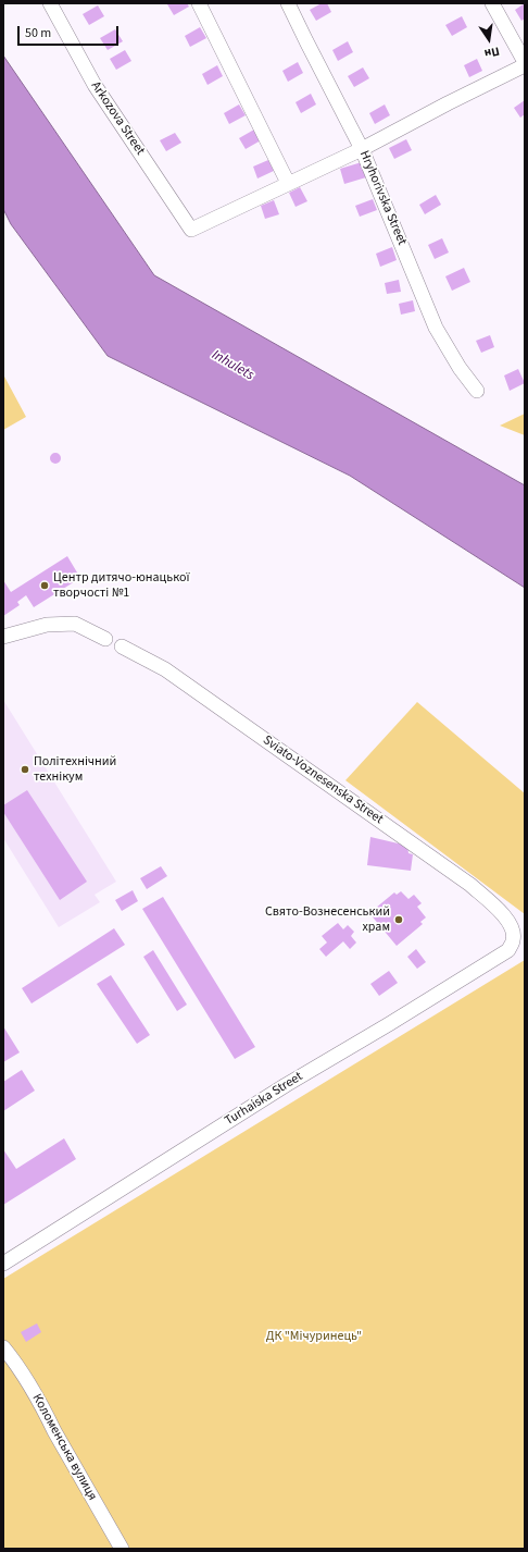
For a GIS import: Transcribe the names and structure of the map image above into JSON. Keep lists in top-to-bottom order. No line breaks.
{"streets":{"street":["Arkozova Street","Hryhorivska Street","Sviato-Voznesenska Street","Turhaiska Street","Коломенська вулиця"]},"crossings":[["Sviato-Voznesenska Street","Turhaiska Street"]],"water":["Inhulets"],"parks":["ДК \"Мічуринець\""],"places":["Центр дитячо-юнацької творчості №1","Політехнічний технікум","Свято-Вознесенський храм"],"scale_bar":"50 m","north":"bottom"}
